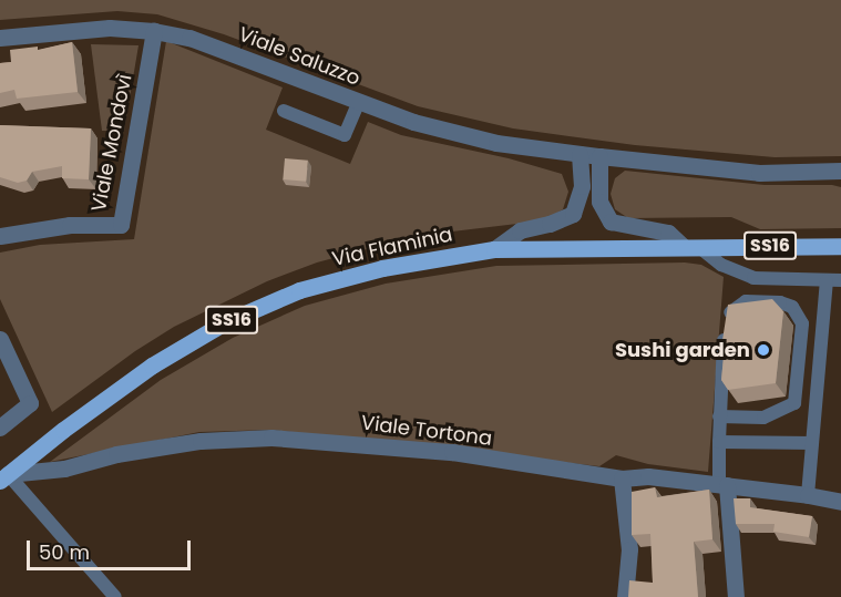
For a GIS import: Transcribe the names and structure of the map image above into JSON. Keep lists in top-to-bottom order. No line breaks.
{"streets":{"main road":["SS16","Via Flaminia"],"street":["Viale Saluzzo","Viale Mondovì","Viale Tortona"]},"crossings":[["Viale Saluzzo","Viale Mondovì"],["Via Flaminia","Viale Tortona"]],"places":["Sushi garden"],"scale_bar":"50 m"}
